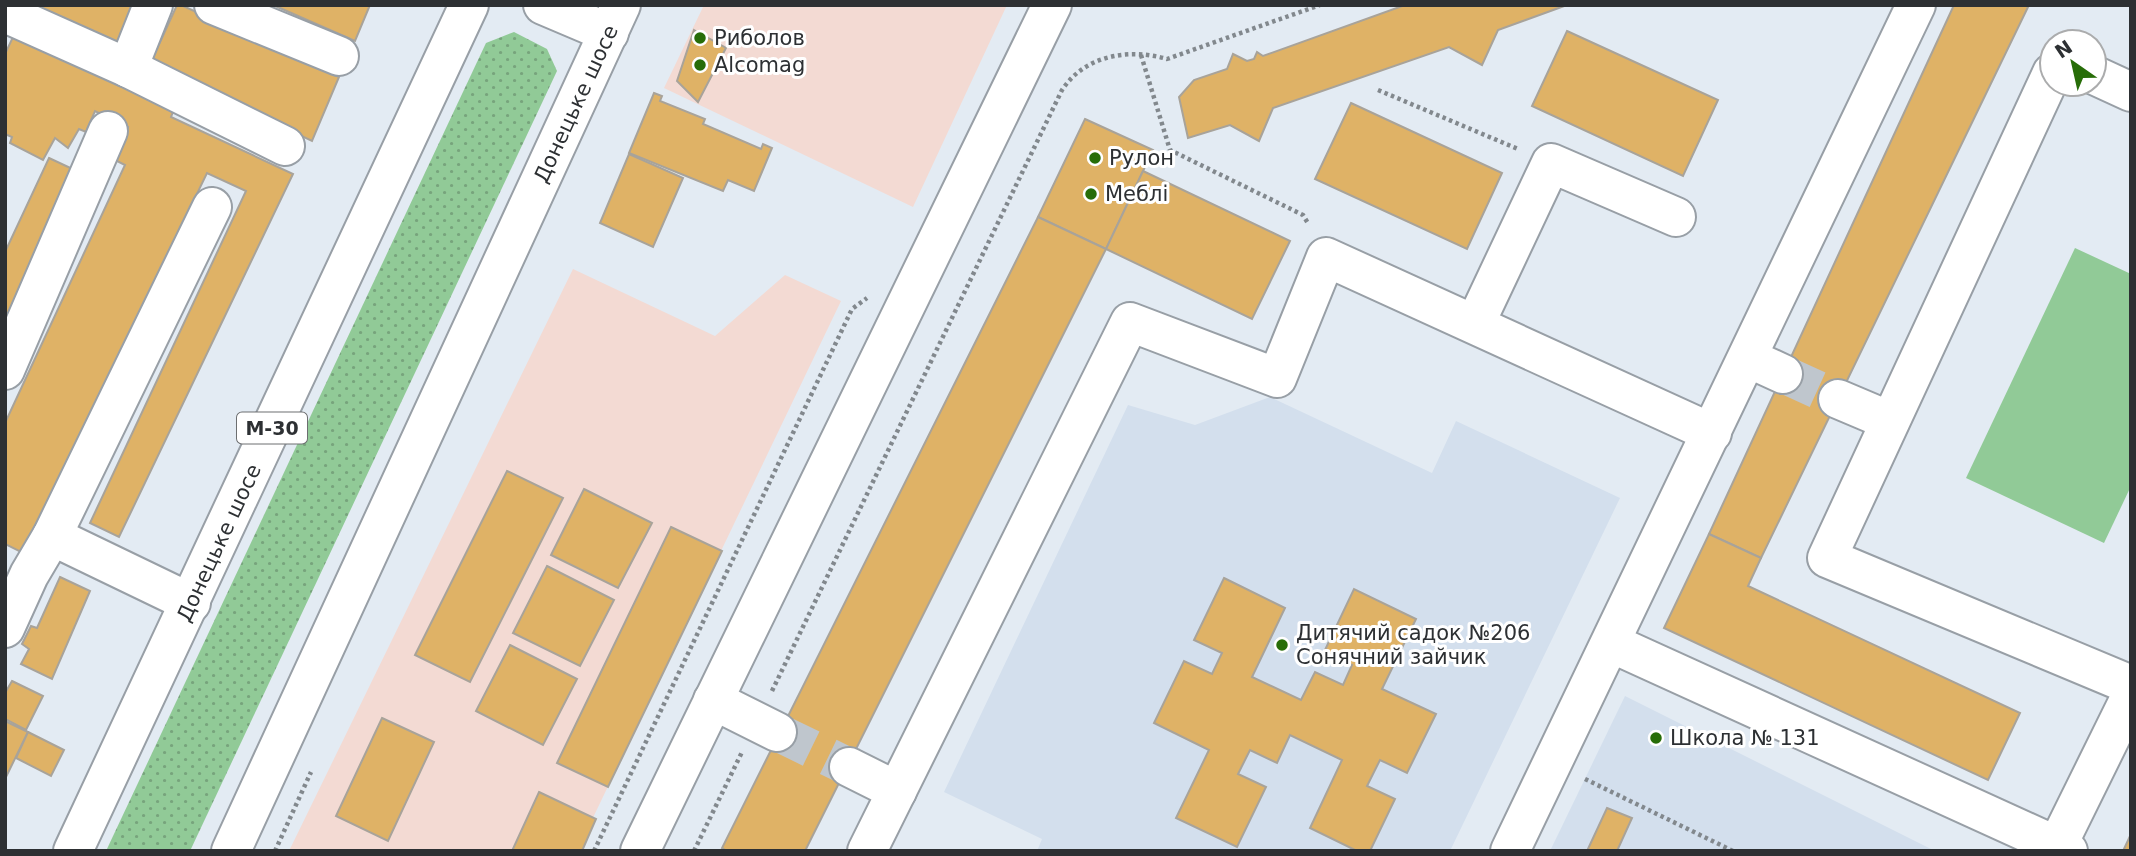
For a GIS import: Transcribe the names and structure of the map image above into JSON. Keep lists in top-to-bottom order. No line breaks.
{"streets":{"main road":["Донецьке шосе","М-30"]},"places":["Риболов","Alcomag","Рулон","Меблі","Дитячий садок №206 Сонячний зайчик","Школа № 131"],"north":"top left"}
